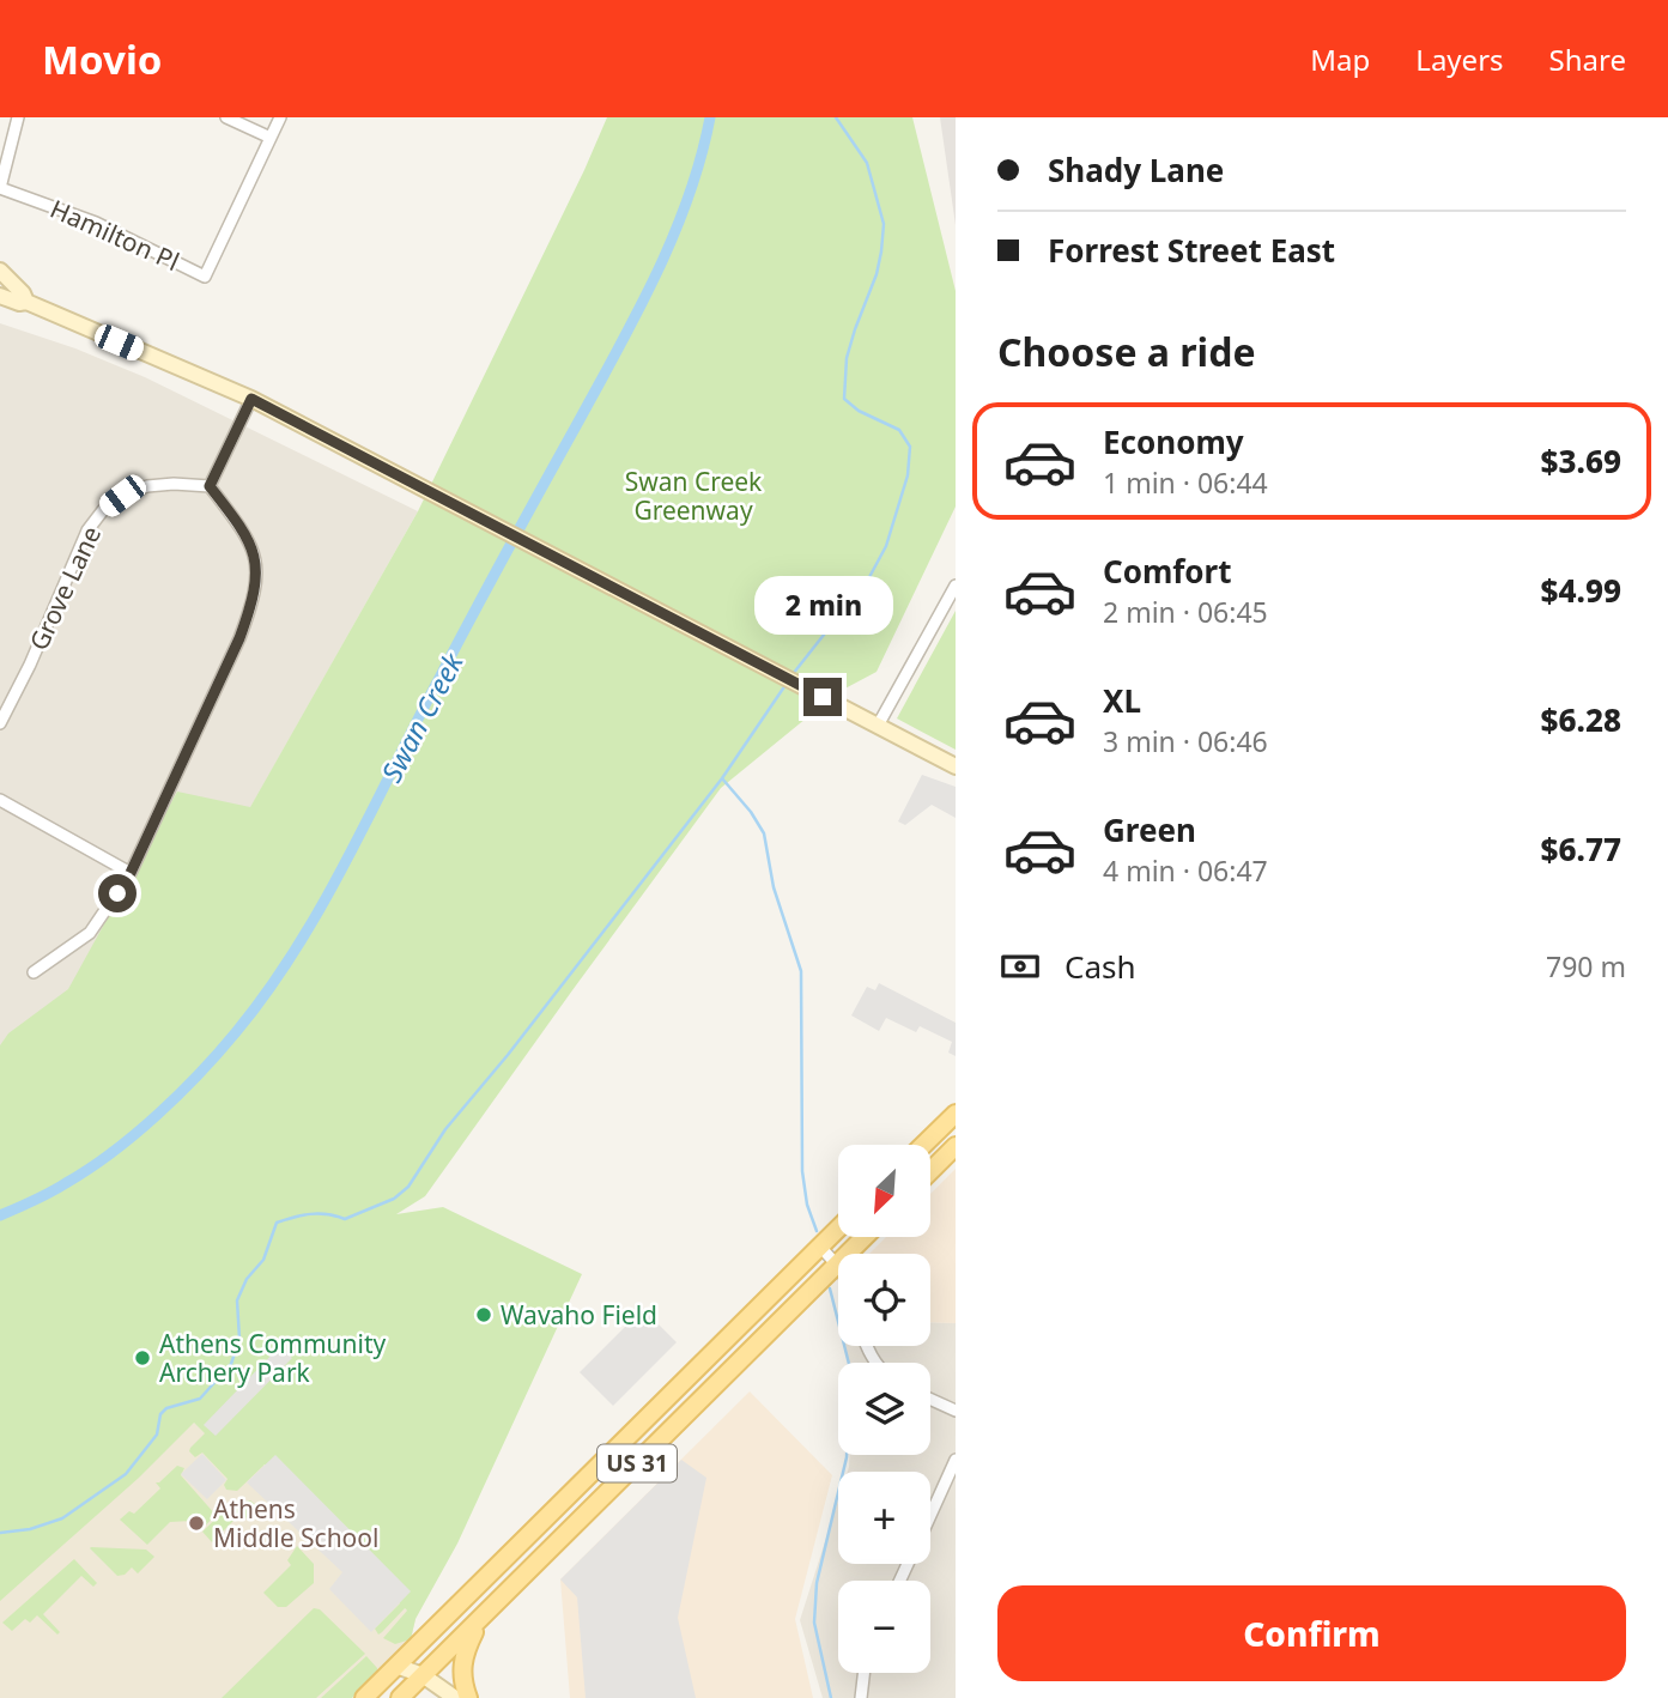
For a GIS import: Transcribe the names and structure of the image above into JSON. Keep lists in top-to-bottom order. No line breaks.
{"streets":{"main road":["US 31"],"street":["Hamilton Pl","Grove Lane"]},"water":["Swan Creek"],"parks":["Swan Creek Greenway"],"places":["Wavaho Field","Athens Community Archery Park","Athens Middle School"],"north":"bottom left","page":{"header":"Movio","nav":["Map","Layers","Share"],"banner":["Shady Lane","Forrest Street East"],"heading":"Choose a ride","list":[{"name":"Economy","note":"1 min · 06:44","value":"$3.69"},{"name":"Comfort","note":"2 min · 06:45","value":"$4.99"},{"name":"XL","note":"3 min · 06:46","value":"$6.28"},{"name":"Green","note":"4 min · 06:47","value":"$6.77"}],"bubble":"2 min","pay":["Cash","790 m"],"map_buttons":["+","−"],"buttons":"Confirm"}}
